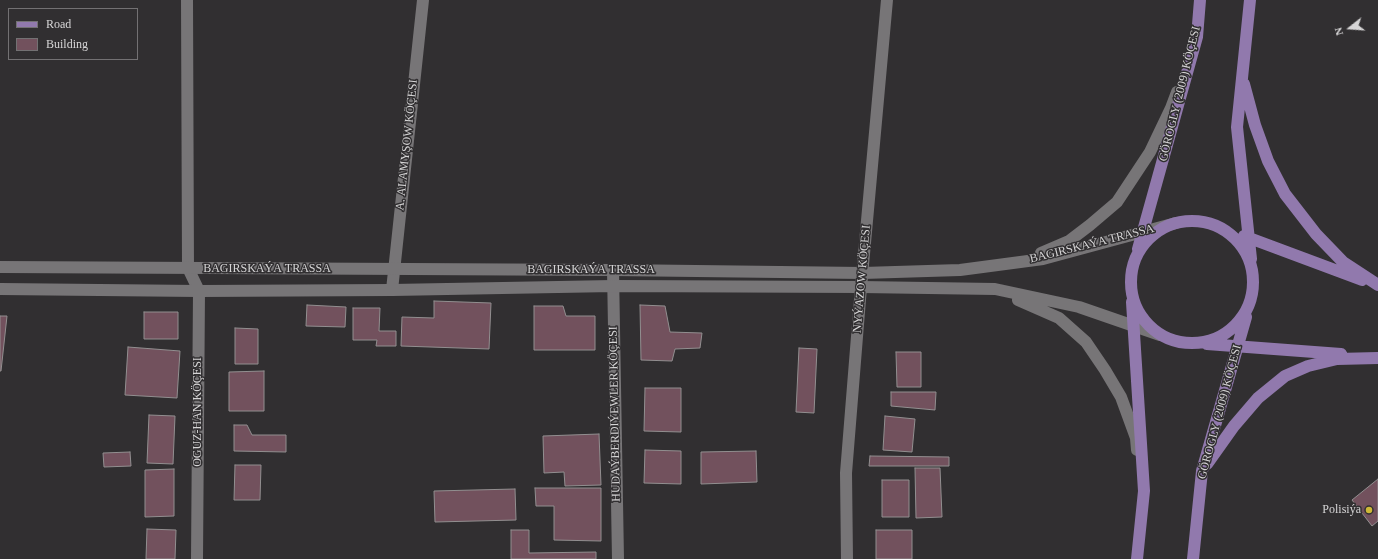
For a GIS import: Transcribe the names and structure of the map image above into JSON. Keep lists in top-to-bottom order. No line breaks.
{"streets":{"main road":["GÖROGLY (2009) KÖÇESI"],"street":["A. ALAMYŞOW KÖÇESI","BAGIRSKAÝA TRASSA","NYÝAZOW KÖÇESI","OGUZ-HAN KÖÇESI","HUDAÝBERDIÝEWLER KÖÇESI"]},"crossings":[["GÖROGLY (2009) KÖÇESI","BAGIRSKAÝA TRASSA"],["A. ALAMYŞOW KÖÇESI","BAGIRSKAÝA TRASSA"],["BAGIRSKAÝA TRASSA","NYÝAZOW KÖÇESI"],["BAGIRSKAÝA TRASSA","OGUZ-HAN KÖÇESI"],["BAGIRSKAÝA TRASSA","HUDAÝBERDIÝEWLER KÖÇESI"]],"places":["Polisiýa"],"legend":["Road","Building"],"north":"left"}
